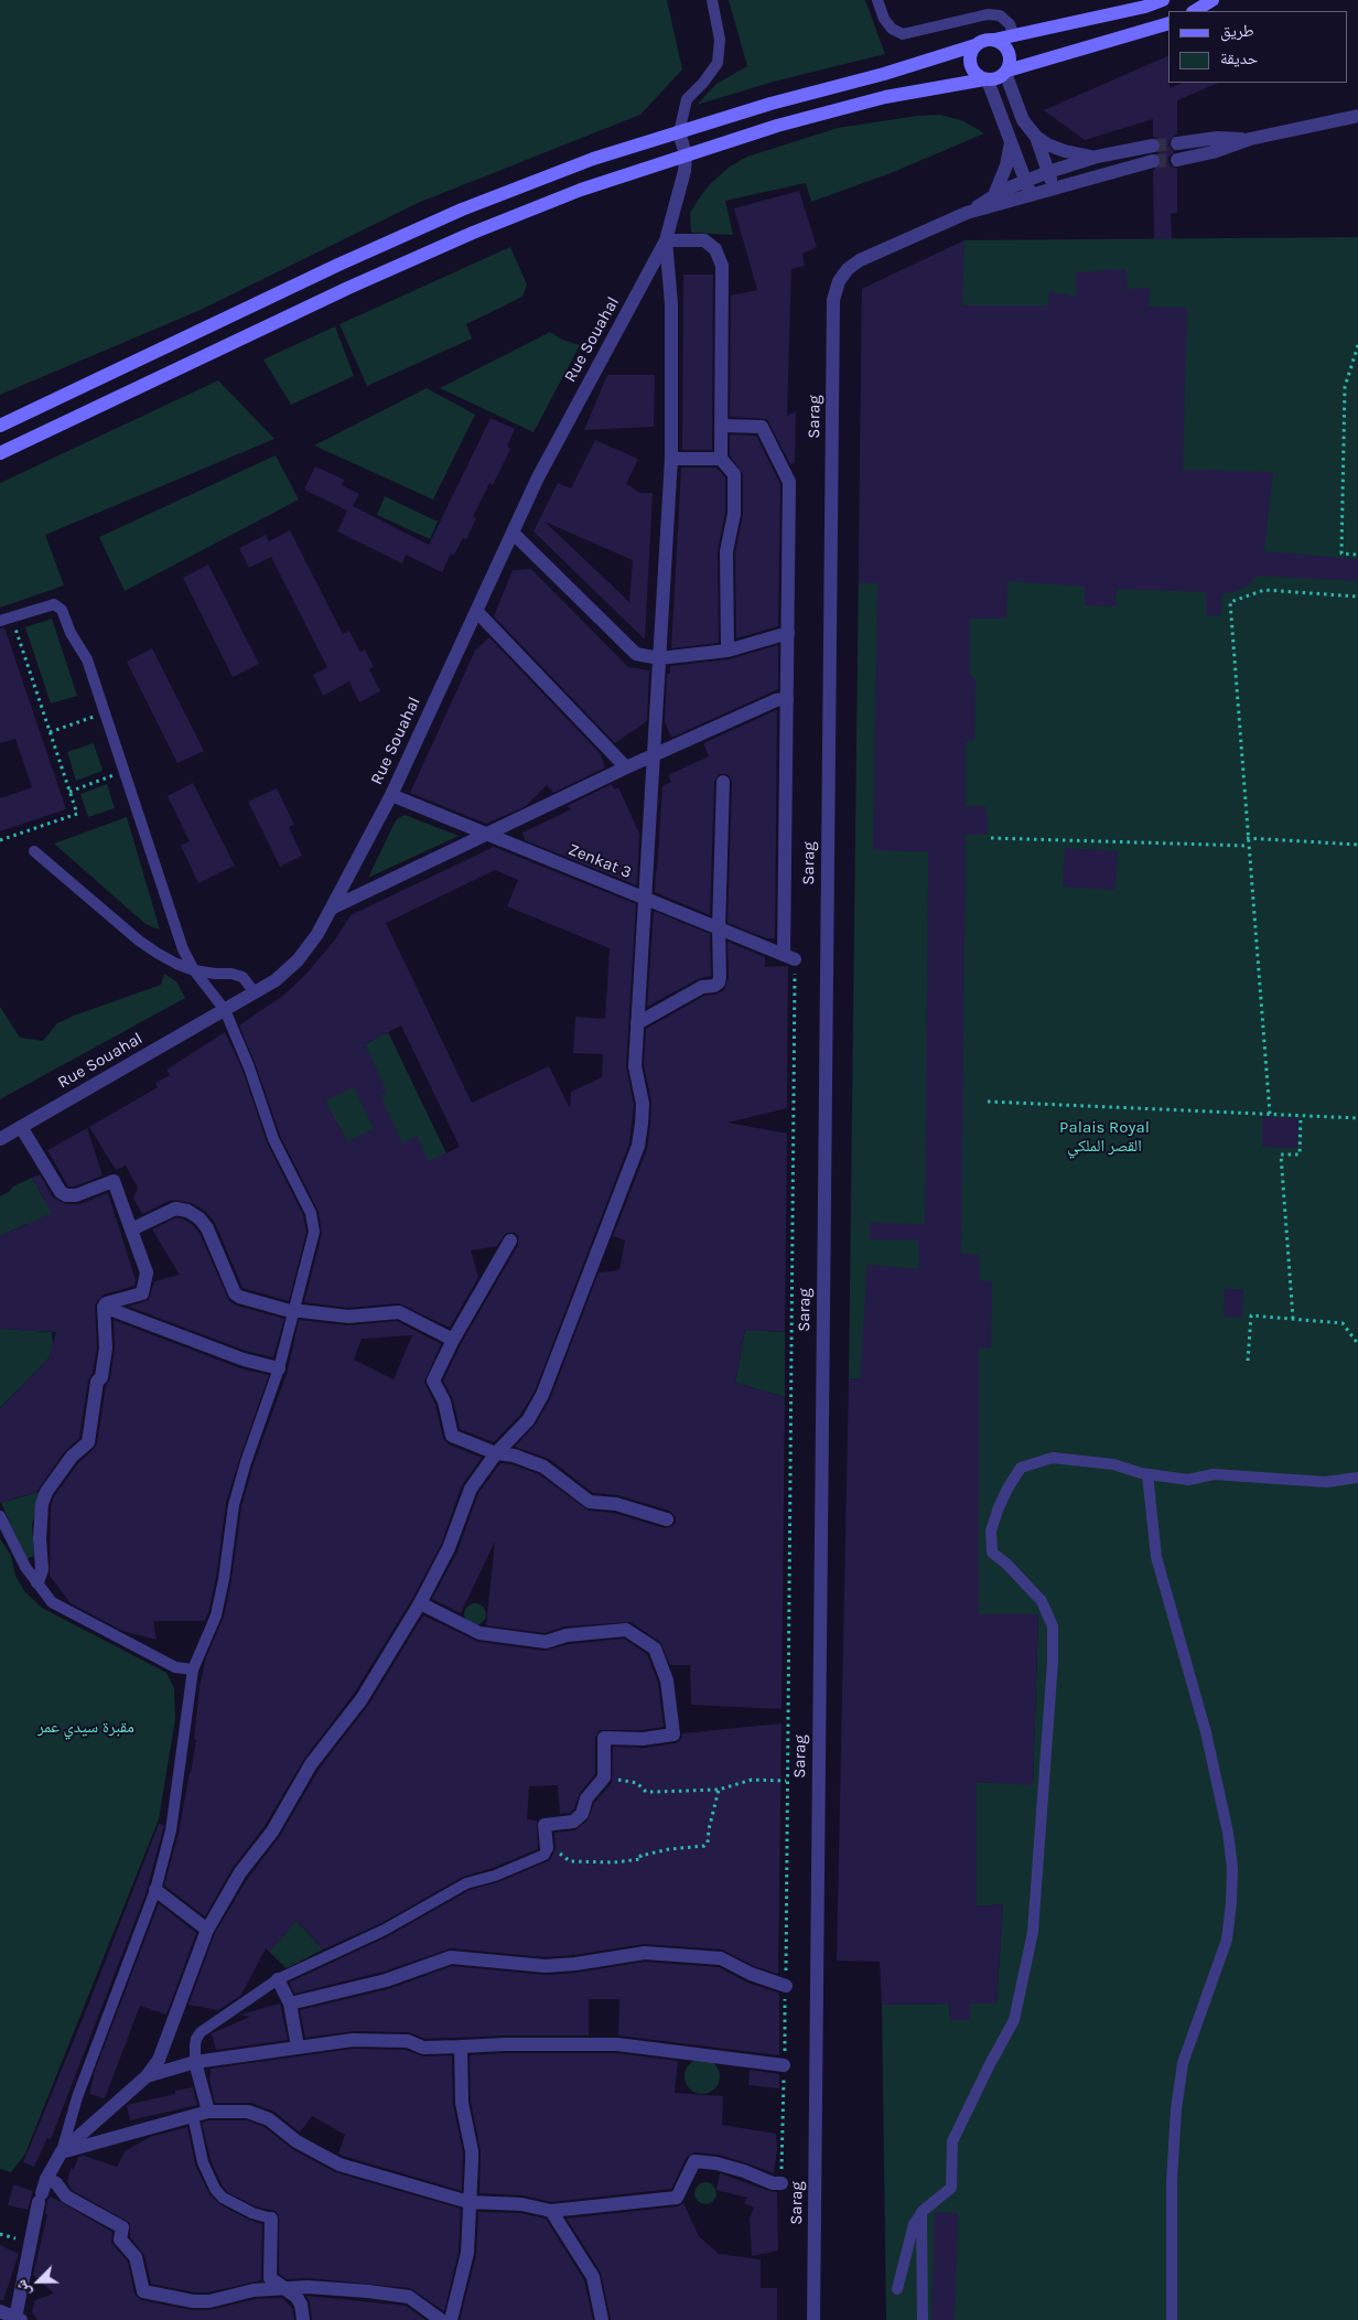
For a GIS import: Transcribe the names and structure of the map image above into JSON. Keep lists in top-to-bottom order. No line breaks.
{"streets":{"street":["Rue Souahal","Sarag","Zenkat 3"]},"crossings":[["Rue Souahal","Zenkat 3"]],"parks":["Palais Royal القصر الملكي","مقبرة سيدي عمر"],"legend":["طريق","حديقة"],"north":"bottom left"}
